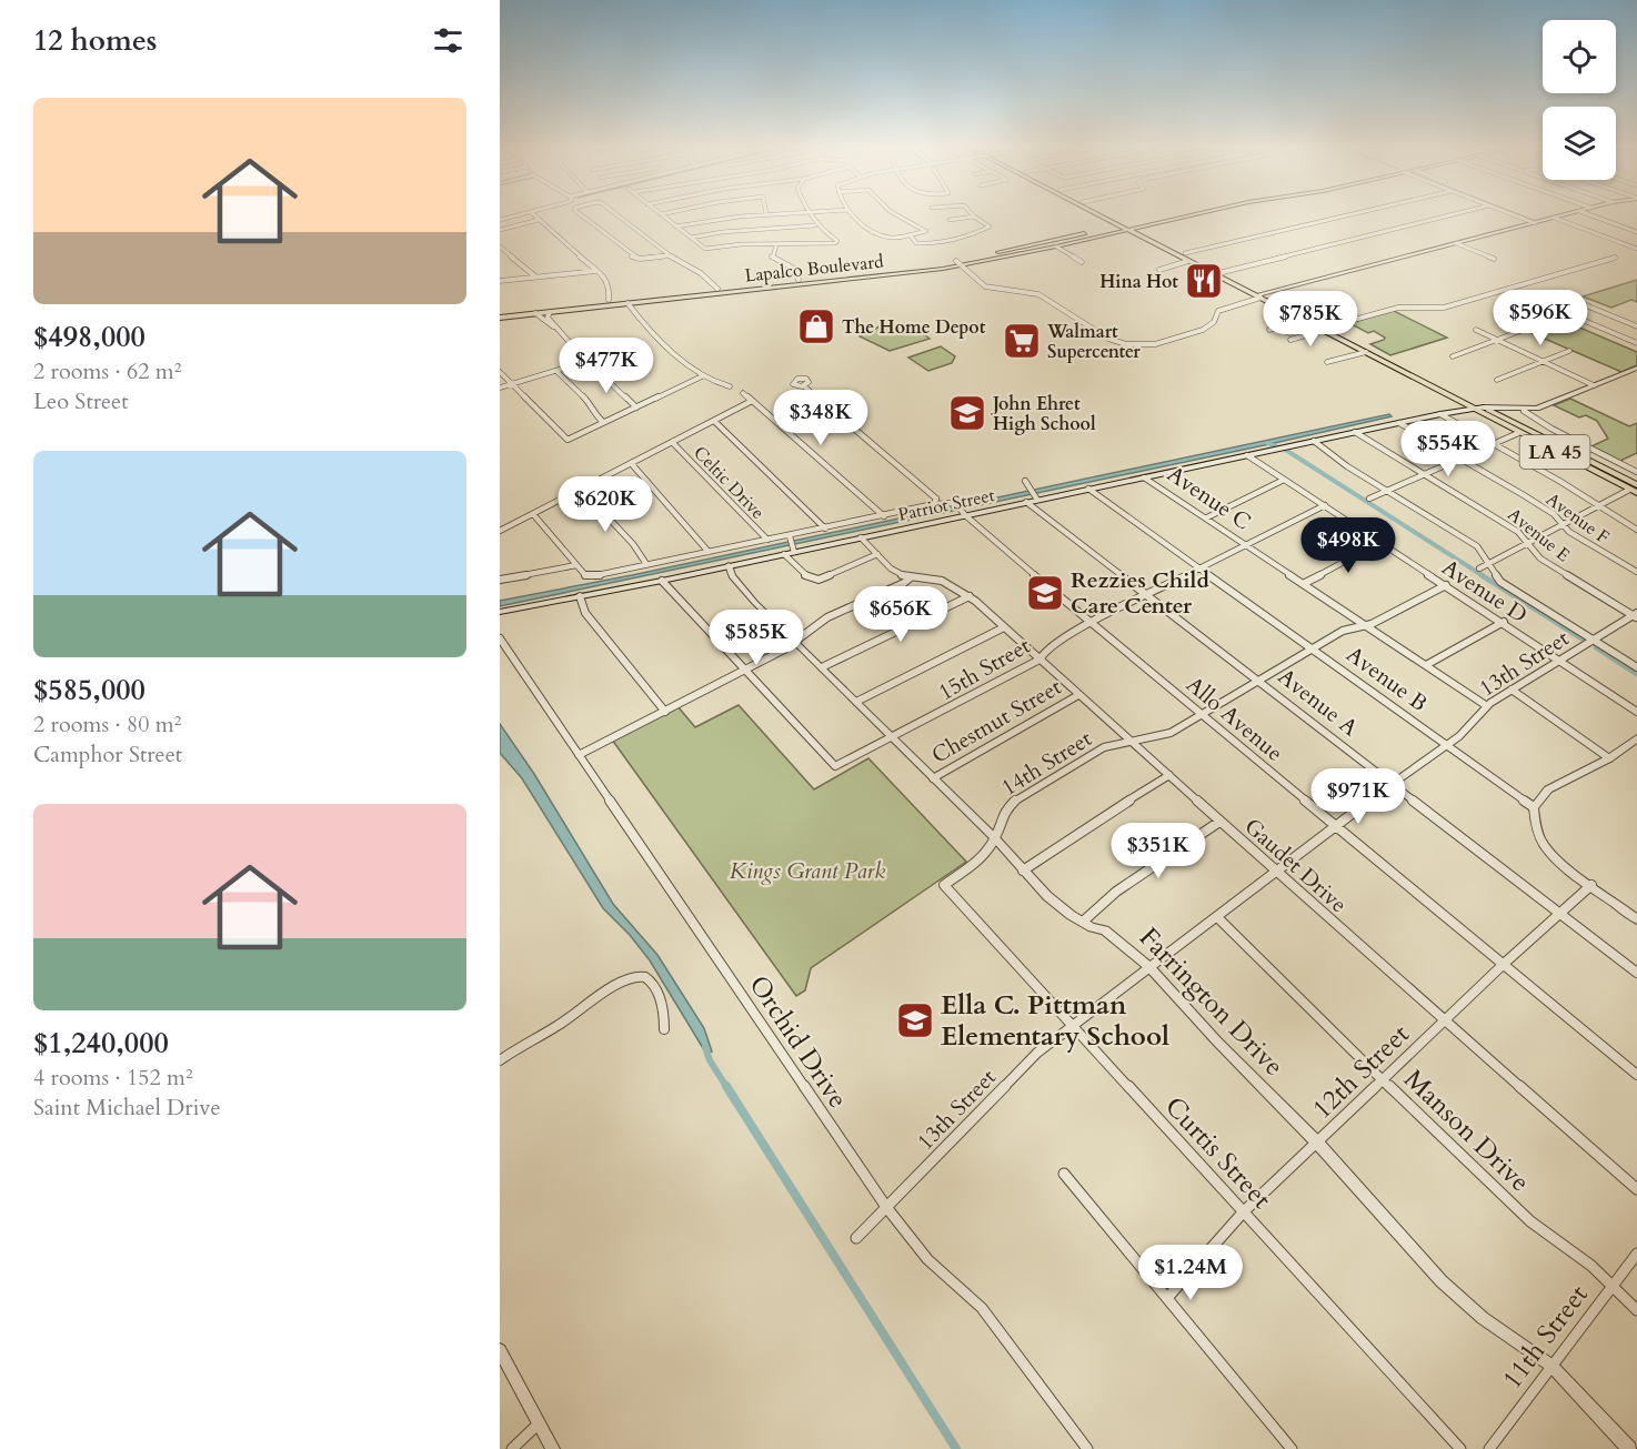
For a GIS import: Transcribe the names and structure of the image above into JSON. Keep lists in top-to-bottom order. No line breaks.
{"streets":{"main road":["Lapalco Boulevard","LA 45","Patriot Street"],"street":["Celtic Drive","Avenue C","Avenue F","Avenue E","Avenue D","13th Street","15th Street","Avenue B","Avenue A","Allo Avenue","Chestnut Street","14th Street","Gaudet Drive","Farrington Drive","Orchid Drive","12th Street","Manson Drive","Curtis Street","11th Street"]},"crossings":[["Lapalco Boulevard","LA 45"],["LA 45","Patriot Street"],["Celtic Drive","Patriot Street"],["Avenue C","Patriot Street"],["Avenue C","13th Street"],["Avenue C","15th Street"],["Avenue C","14th Street"],["Patriot Street","Avenue F"],["Patriot Street","Avenue E"],["Patriot Street","Avenue D"],["Patriot Street","Avenue B"],["Patriot Street","Avenue A"],["Patriot Street","Allo Avenue"],["Patriot Street","Gaudet Drive"],["Patriot Street","Farrington Drive"],["Avenue E","13th Street"],["Avenue D","13th Street"],["Avenue D","15th Street"],["Avenue D","14th Street"],["13th Street","Avenue B"],["13th Street","Avenue A"],["13th Street","Allo Avenue"],["13th Street","Gaudet Drive"],["13th Street","Farrington Drive"],["13th Street","Orchid Drive"],["13th Street","Manson Drive"],["13th Street","Curtis Street"],["15th Street","Avenue B"],["15th Street","Avenue A"],["15th Street","Allo Avenue"],["15th Street","Gaudet Drive"],["15th Street","Farrington Drive"],["Avenue B","14th Street"],["Avenue A","14th Street"],["Avenue A","12th Street"],["Allo Avenue","14th Street"],["Allo Avenue","12th Street"],["Chestnut Street","Gaudet Drive"],["Chestnut Street","Farrington Drive"],["14th Street","Gaudet Drive"],["14th Street","Farrington Drive"],["14th Street","Curtis Street"],["Gaudet Drive","12th Street"],["Farrington Drive","12th Street"],["Farrington Drive","11th Street"],["12th Street","Manson Drive"],["12th Street","Curtis Street"],["Manson Drive","11th Street"]],"parks":["Kings Grant Park"],"places":{"restaurant":["Hina Hot"],"shop":["The Home Depot"],"supermarket":["Walmart Supercenter"],"school or university":["John Ehret High School","Rezzies Child Care Center","Ella C. Pittman Elementary School"]},"page":{"heading":"12 homes","list":[{"name":"$498,000","note":"2 rooms · 62 m² · Leo Street"},{"name":"$585,000","note":"2 rooms · 80 m² · Camphor Street"},{"name":"$1,240,000","note":"4 rooms · 152 m² · Saint Michael Drive"}],"price":["$596K","$785K","$477K","$348K","$554K","$620K","$498K","$656K","$585K","$971K","$351K","$1.24M"]}}
